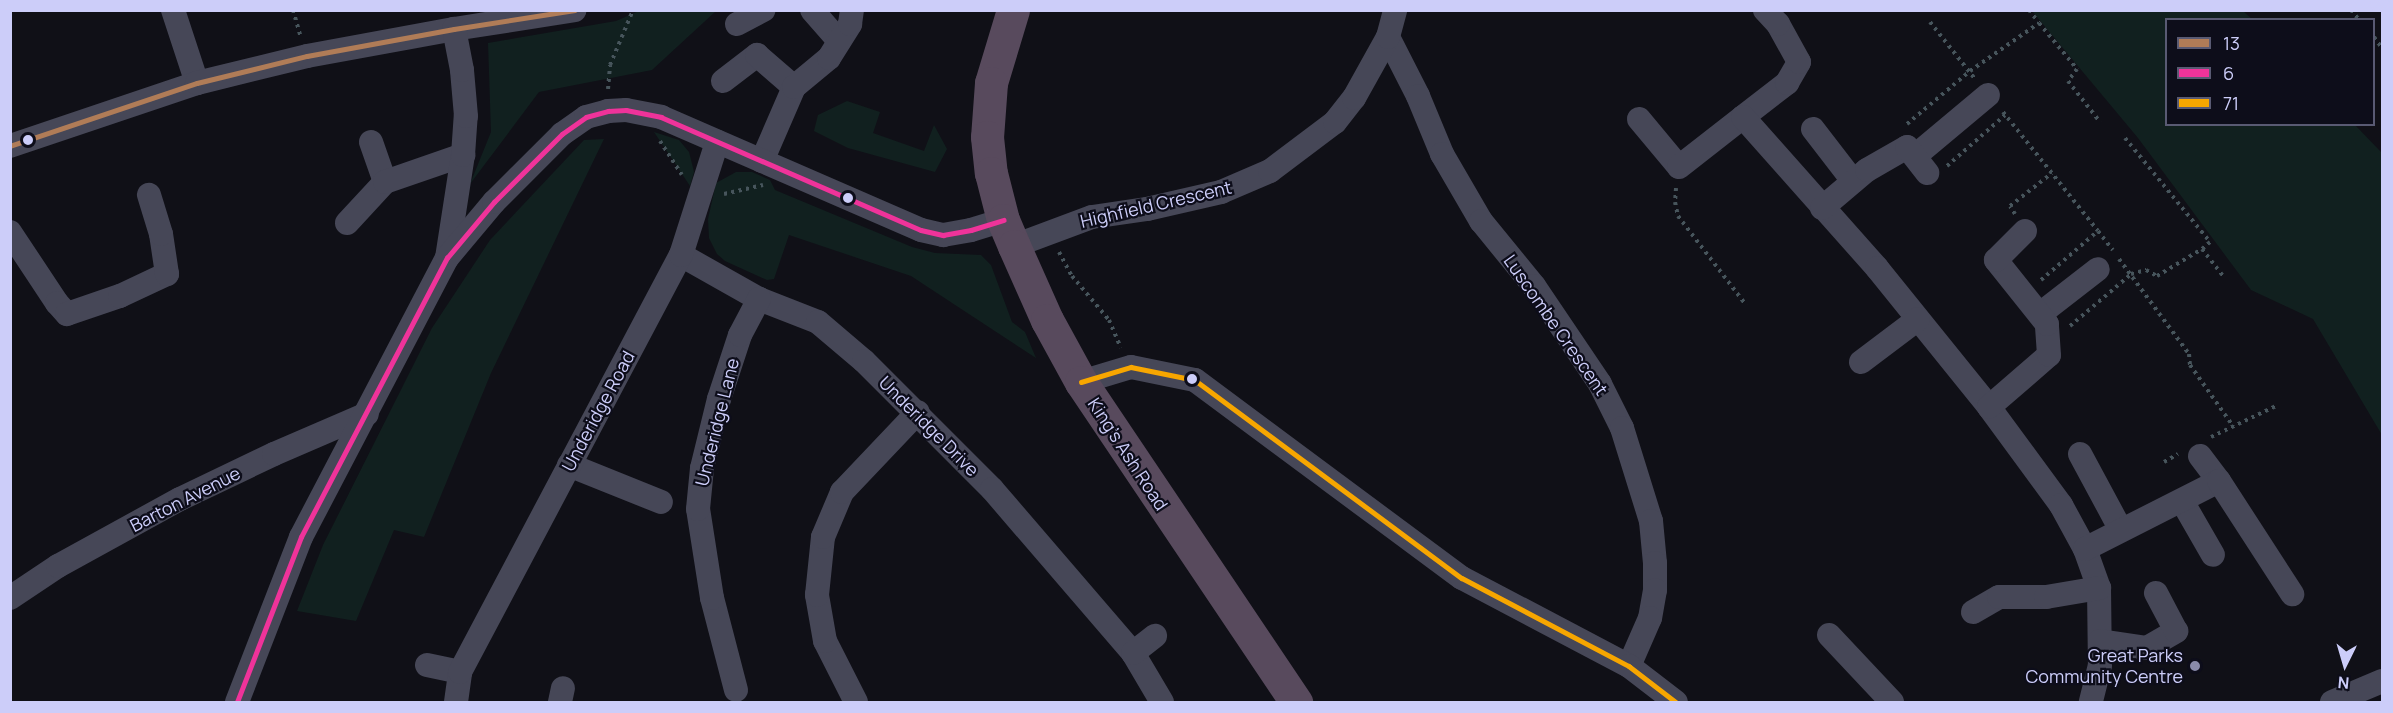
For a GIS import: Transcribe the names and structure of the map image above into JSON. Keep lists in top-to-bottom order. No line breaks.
{"streets":{"highway":["King's Ash Road"],"street":["Highfield Crescent","Luscombe Crescent","Underidge Road","Underidge Lane","Underidge Drive","Barton Avenue"]},"crossings":[["Highfield Crescent","Luscombe Crescent"],["Highfield Crescent","Underidge Road"],["Highfield Crescent","King's Ash Road"],["Underidge Road","Underidge Drive"],["Underidge Lane","Underidge Drive"]],"places":["Great Parks Community Centre"],"lines":["transit line 13","transit line 6","transit line 71"],"legend":["13","6","71"],"north":"bottom"}
